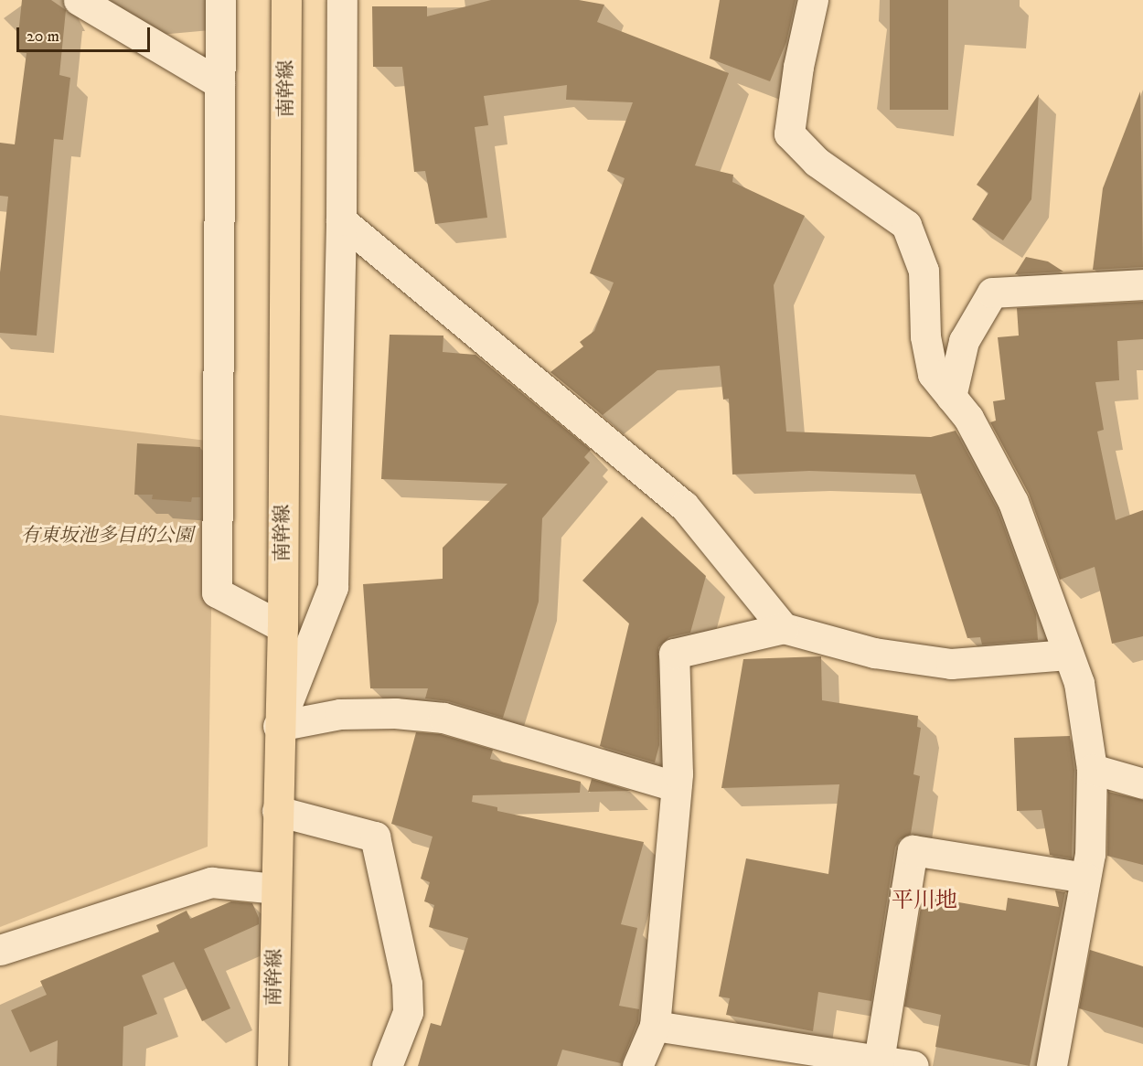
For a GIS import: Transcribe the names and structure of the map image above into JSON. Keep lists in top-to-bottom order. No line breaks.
{"streets":{"main road":["南幹線"]},"districts":["平川地"],"parks":["有東坂池多目的公園"],"scale_bar":"20 m"}
